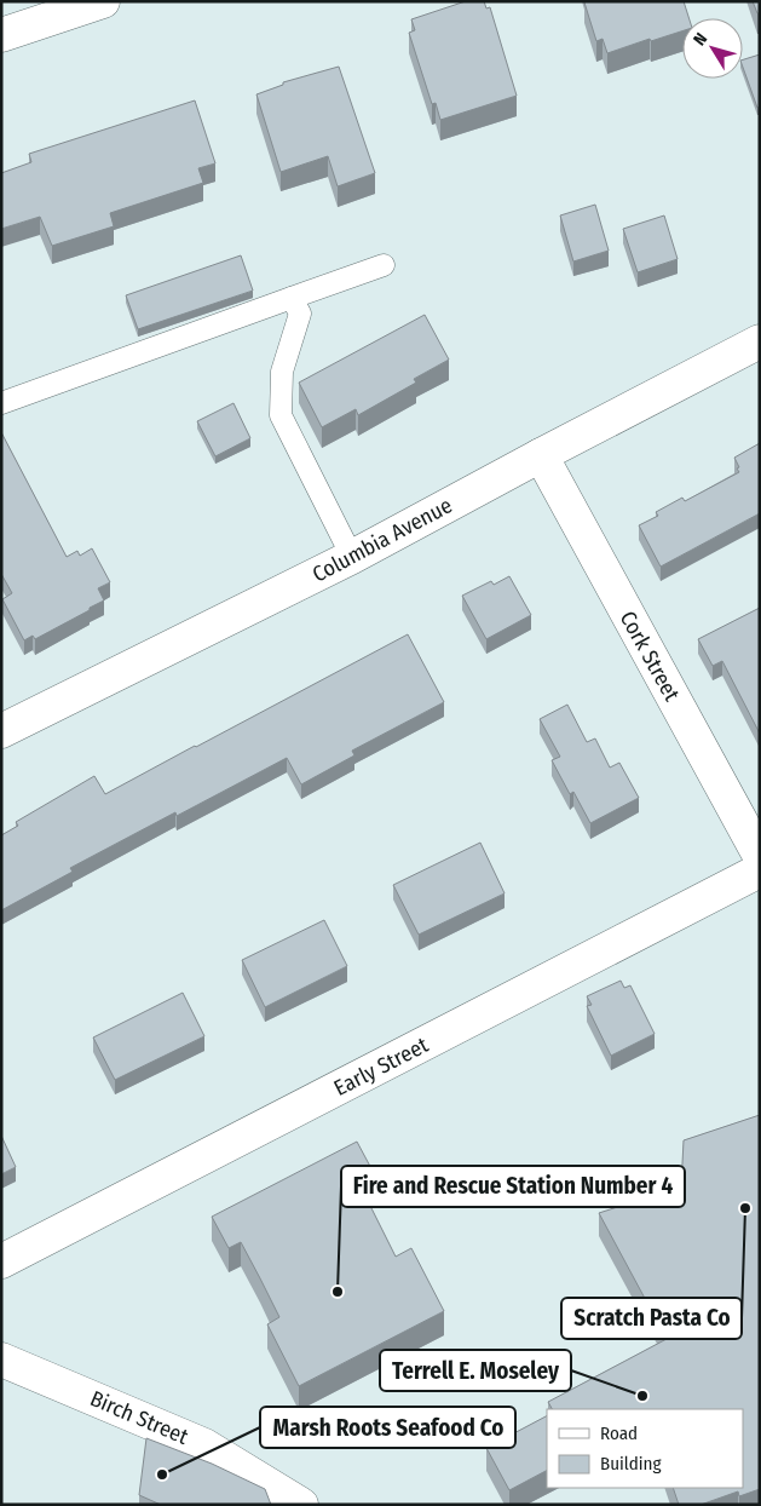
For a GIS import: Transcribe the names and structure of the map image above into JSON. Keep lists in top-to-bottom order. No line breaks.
{"streets":{"street":["Columbia Avenue","Cork Street","Early Street","Birch Street"]},"crossings":[["Columbia Avenue","Cork Street"]],"places":["Scratch Pasta Co","Fire and Rescue Station Number 4","Terrell E. Moseley","Marsh Roots Seafood Co"],"legend":["Road","Building"],"north":"top left"}
